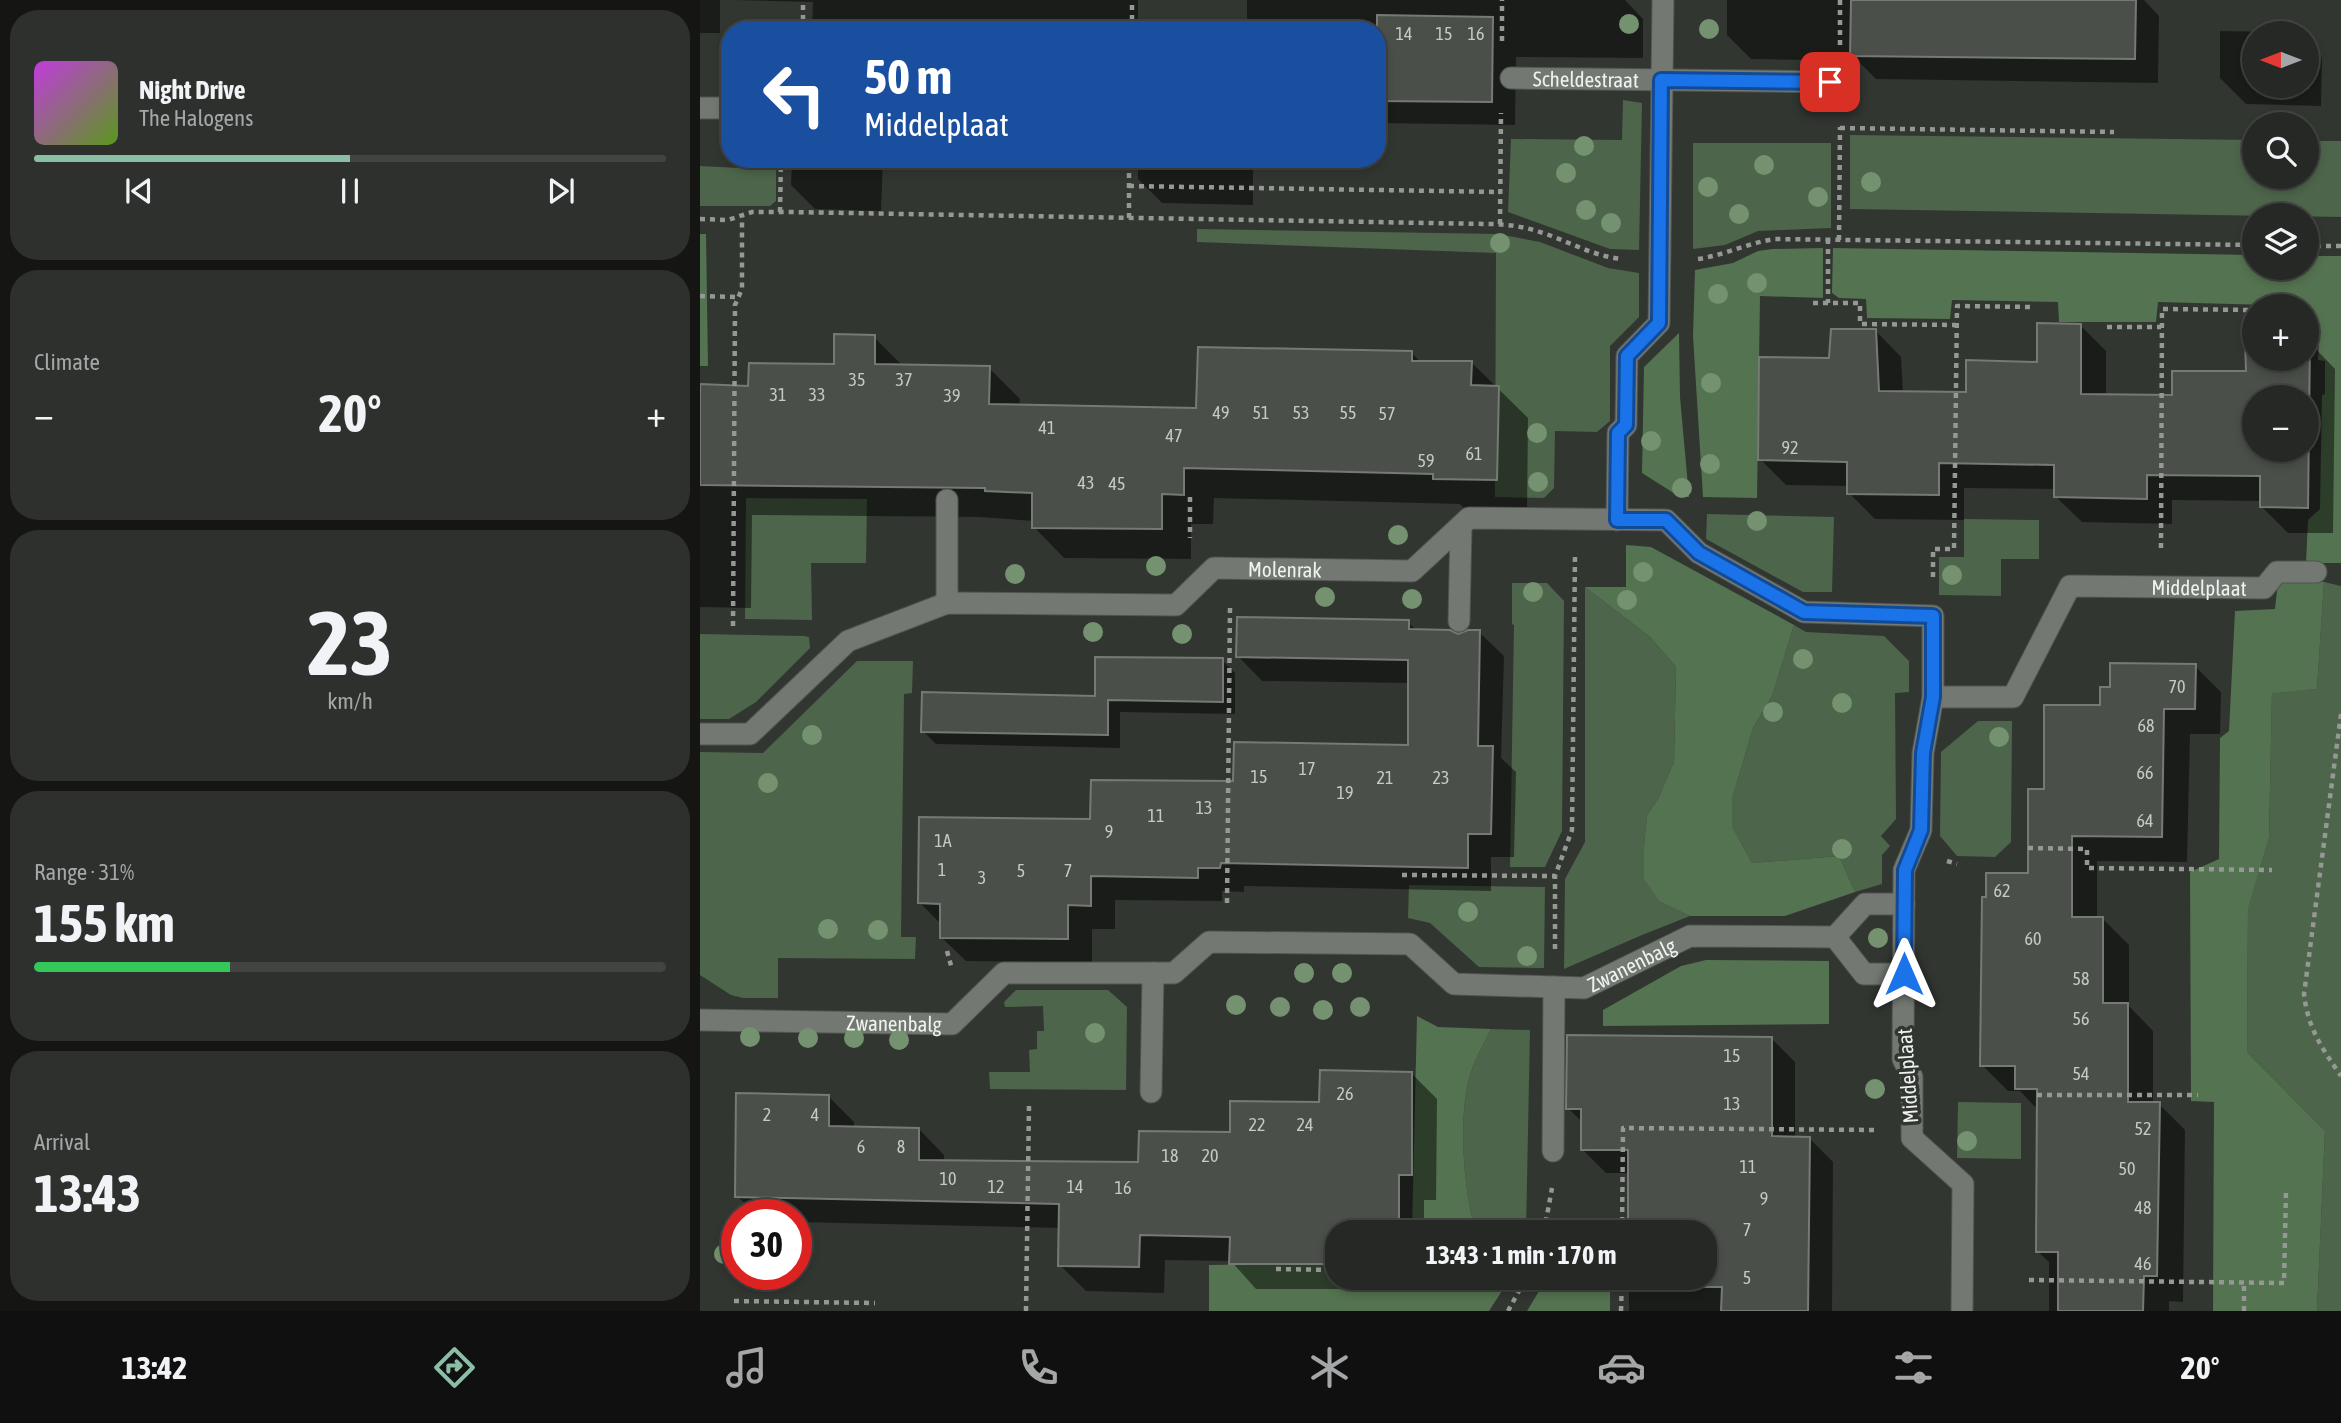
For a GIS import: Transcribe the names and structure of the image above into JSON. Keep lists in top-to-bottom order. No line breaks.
{"streets":{"street":["Scheldestraat","Molenrak","Middelplaat","Zwanenbalg"]},"crossings":[["Scheldestraat","Molenrak"],["Scheldestraat","Middelplaat"],["Molenrak","Middelplaat"]],"house_numbers":["14","15","16","35","37","31","33","39","49","51","53","55","57","41","47","92","61","59","43","45","70","68","17","66","15","21","23","19","13","11","64","9","1A","1","5","7","3","62","60","58","56","15","54","26","13","2","4","22","24","52","6","8","18","20","11","50","10","12","14","16","9","48","7","46","5"],"north":"left","page":{"map_buttons":["+","−"],"turn":["50 m","Middelplaat"],"song":["Night Drive","The Halogens"],"tile":["Climate",["23","km/h"],["Range · 31%","155 km"],["Arrival","13:43"]],"heat":["−","20°","+"],"limit":"30","trip":"13:43 · 1 min · 170 m","tabs":["13:42","20°"]}}
